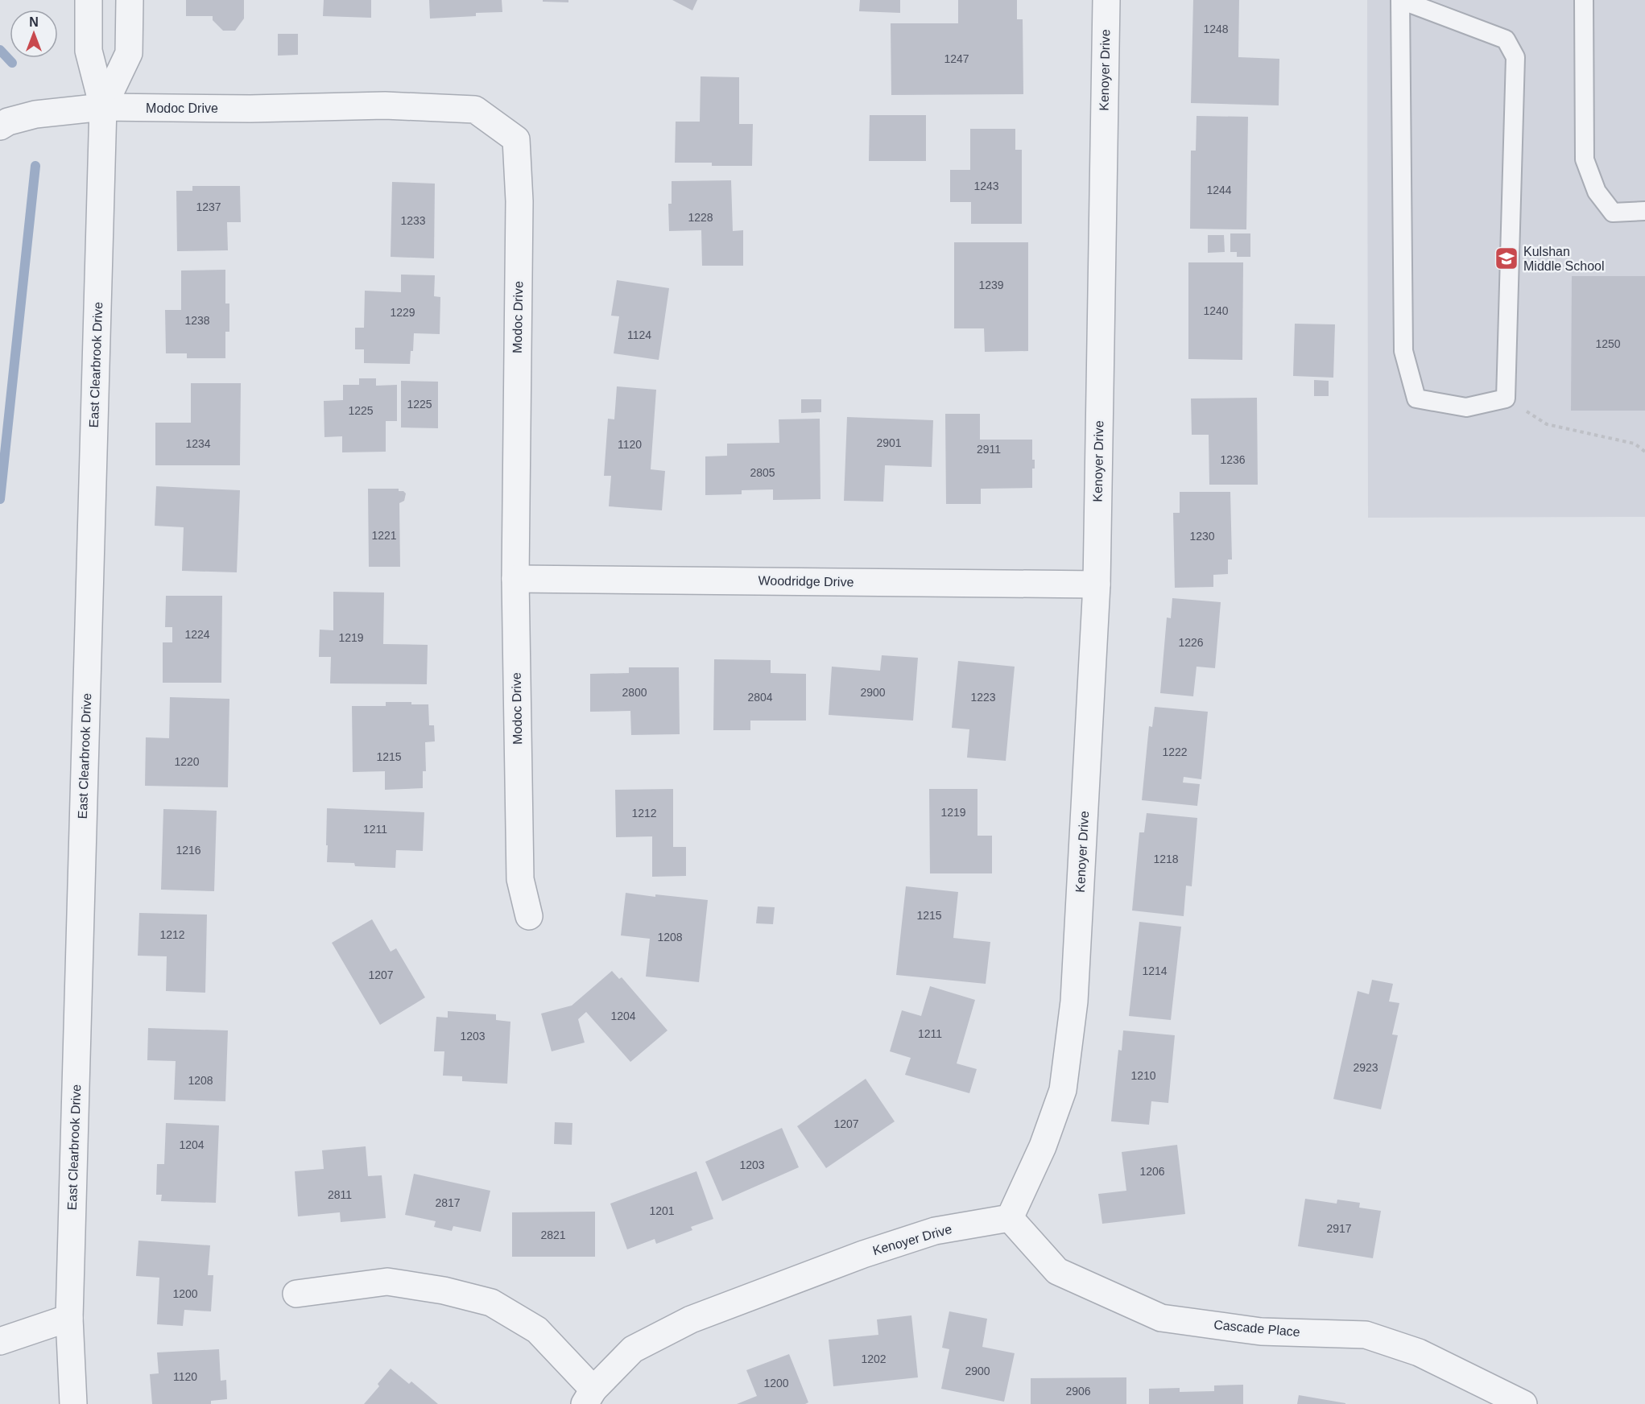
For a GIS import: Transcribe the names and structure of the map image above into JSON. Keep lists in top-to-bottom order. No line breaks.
{"streets":{"street":["Kenoyer Drive","Modoc Drive","East Clearbrook Drive","Woodridge Drive","Cascade Place"]},"crossings":[["Kenoyer Drive","Woodridge Drive"],["Kenoyer Drive","Cascade Place"],["Modoc Drive","East Clearbrook Drive"],["Modoc Drive","Woodridge Drive"]],"places":{"school or university":["Kulshan Middle School"]},"house_numbers":["1248","1247","1243","1244","1237","1228","1233","1239","1240","1229","1238","1124","1250","1225","1225","2901","1234","1120","2911","1236","2805","1221","1230","1224","1219","1226","2800","2900","2804","1223","1222","1215","1220","1219","1212","1211","1216","1218","1215","1212","1208","1214","1207","1204","1211","1203","2923","1210","1208","1207","1204","1203","1206","2811","2817","1201","2917","2821","1200","1202","2900","1120","1200","2906"],"north":"top"}
